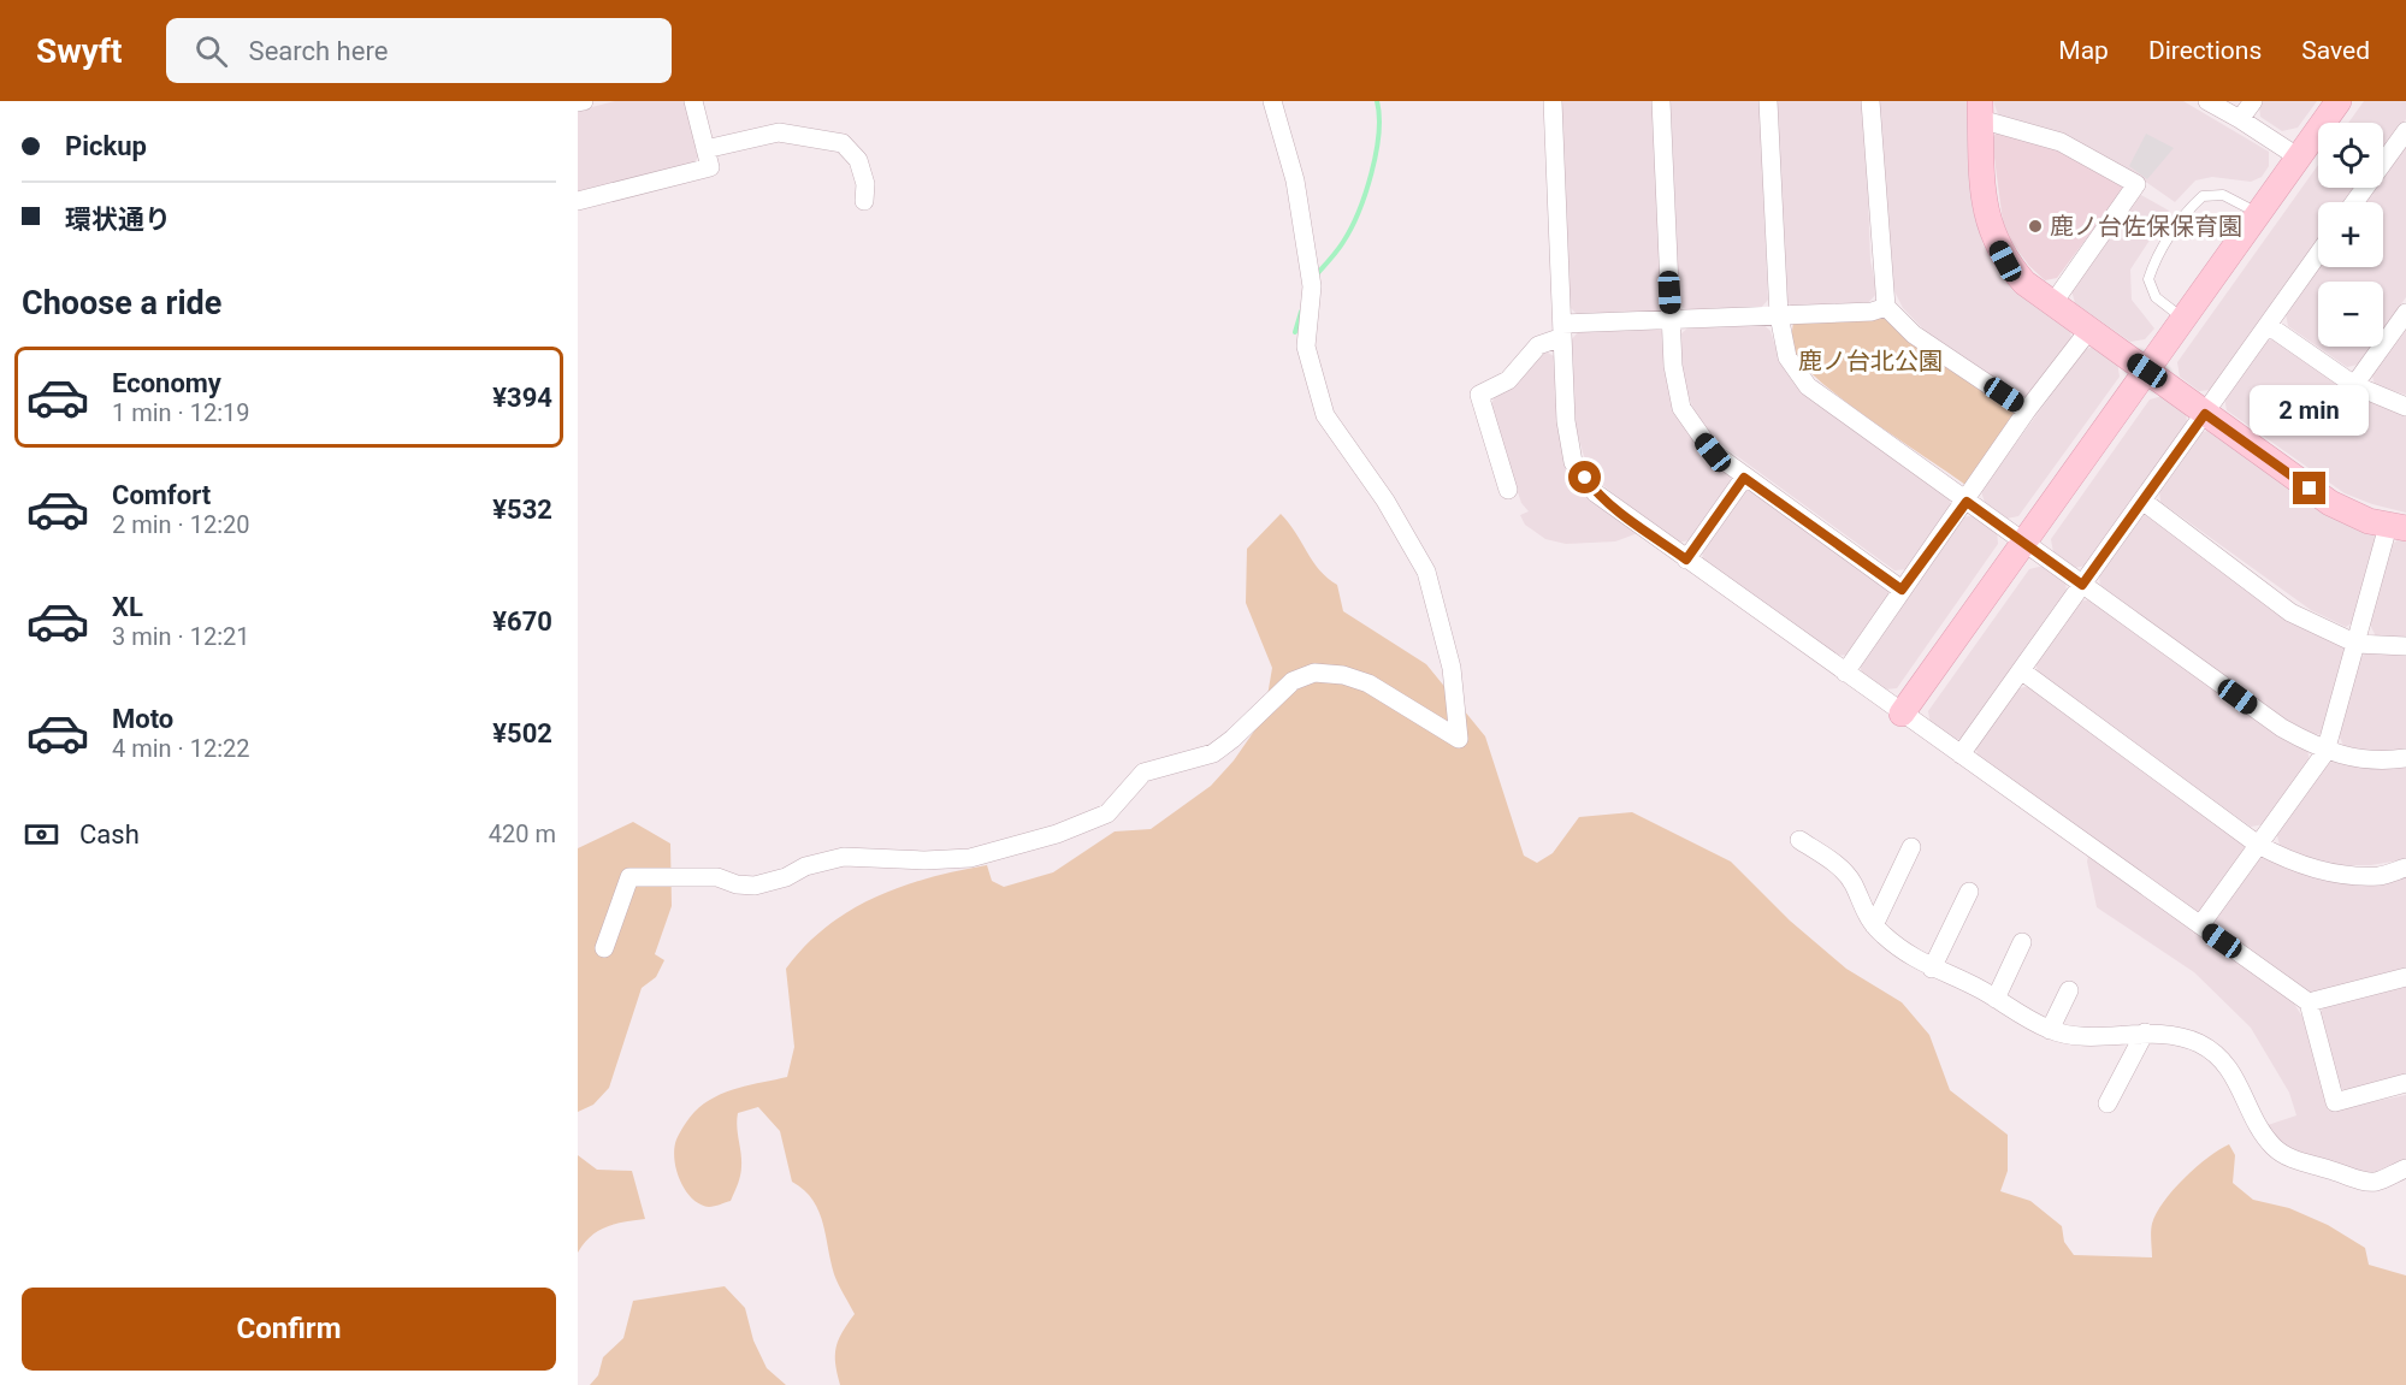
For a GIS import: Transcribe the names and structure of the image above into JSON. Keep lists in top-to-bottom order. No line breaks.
{"parks":["鹿ノ台北公園"],"places":["鹿ノ台佐保保育園"],"page":{"header":"Swyft","search":"Search here","nav":["Map","Directions","Saved"],"banner":["Pickup","環状通り"],"map_buttons":["+","−"],"heading":"Choose a ride","list":[{"name":"Economy","note":"1 min · 12:19","value":"¥394"},{"name":"Comfort","note":"2 min · 12:20","value":"¥532"},{"name":"XL","note":"3 min · 12:21","value":"¥670"},{"name":"Moto","note":"4 min · 12:22","value":"¥502"}],"bubble":"2 min","pay":["Cash","420 m"],"buttons":"Confirm"}}
